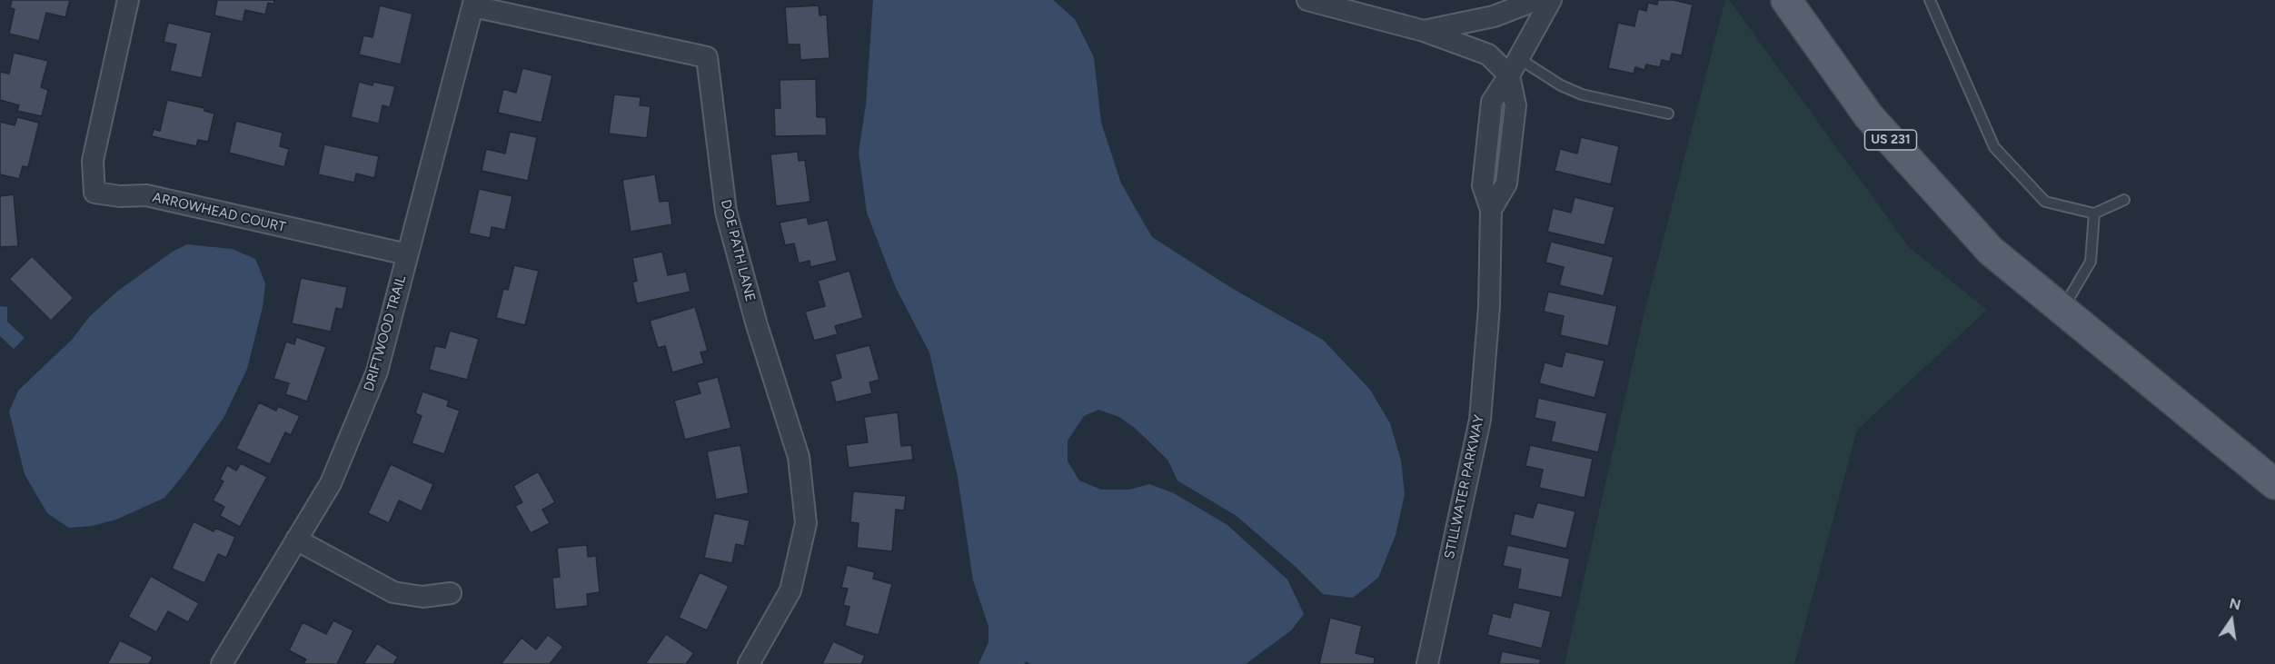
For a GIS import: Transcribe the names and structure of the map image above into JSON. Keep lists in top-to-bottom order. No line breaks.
{"streets":{"main road":["US 231"],"street":["ARROWHEAD COURT","DOE PATH LANE","DRIFTWOOD TRAIL","STILLWATER PARKWAY"]},"crossings":[["ARROWHEAD COURT","DRIFTWOOD TRAIL"],["DOE PATH LANE","DRIFTWOOD TRAIL"]],"north":"top"}
